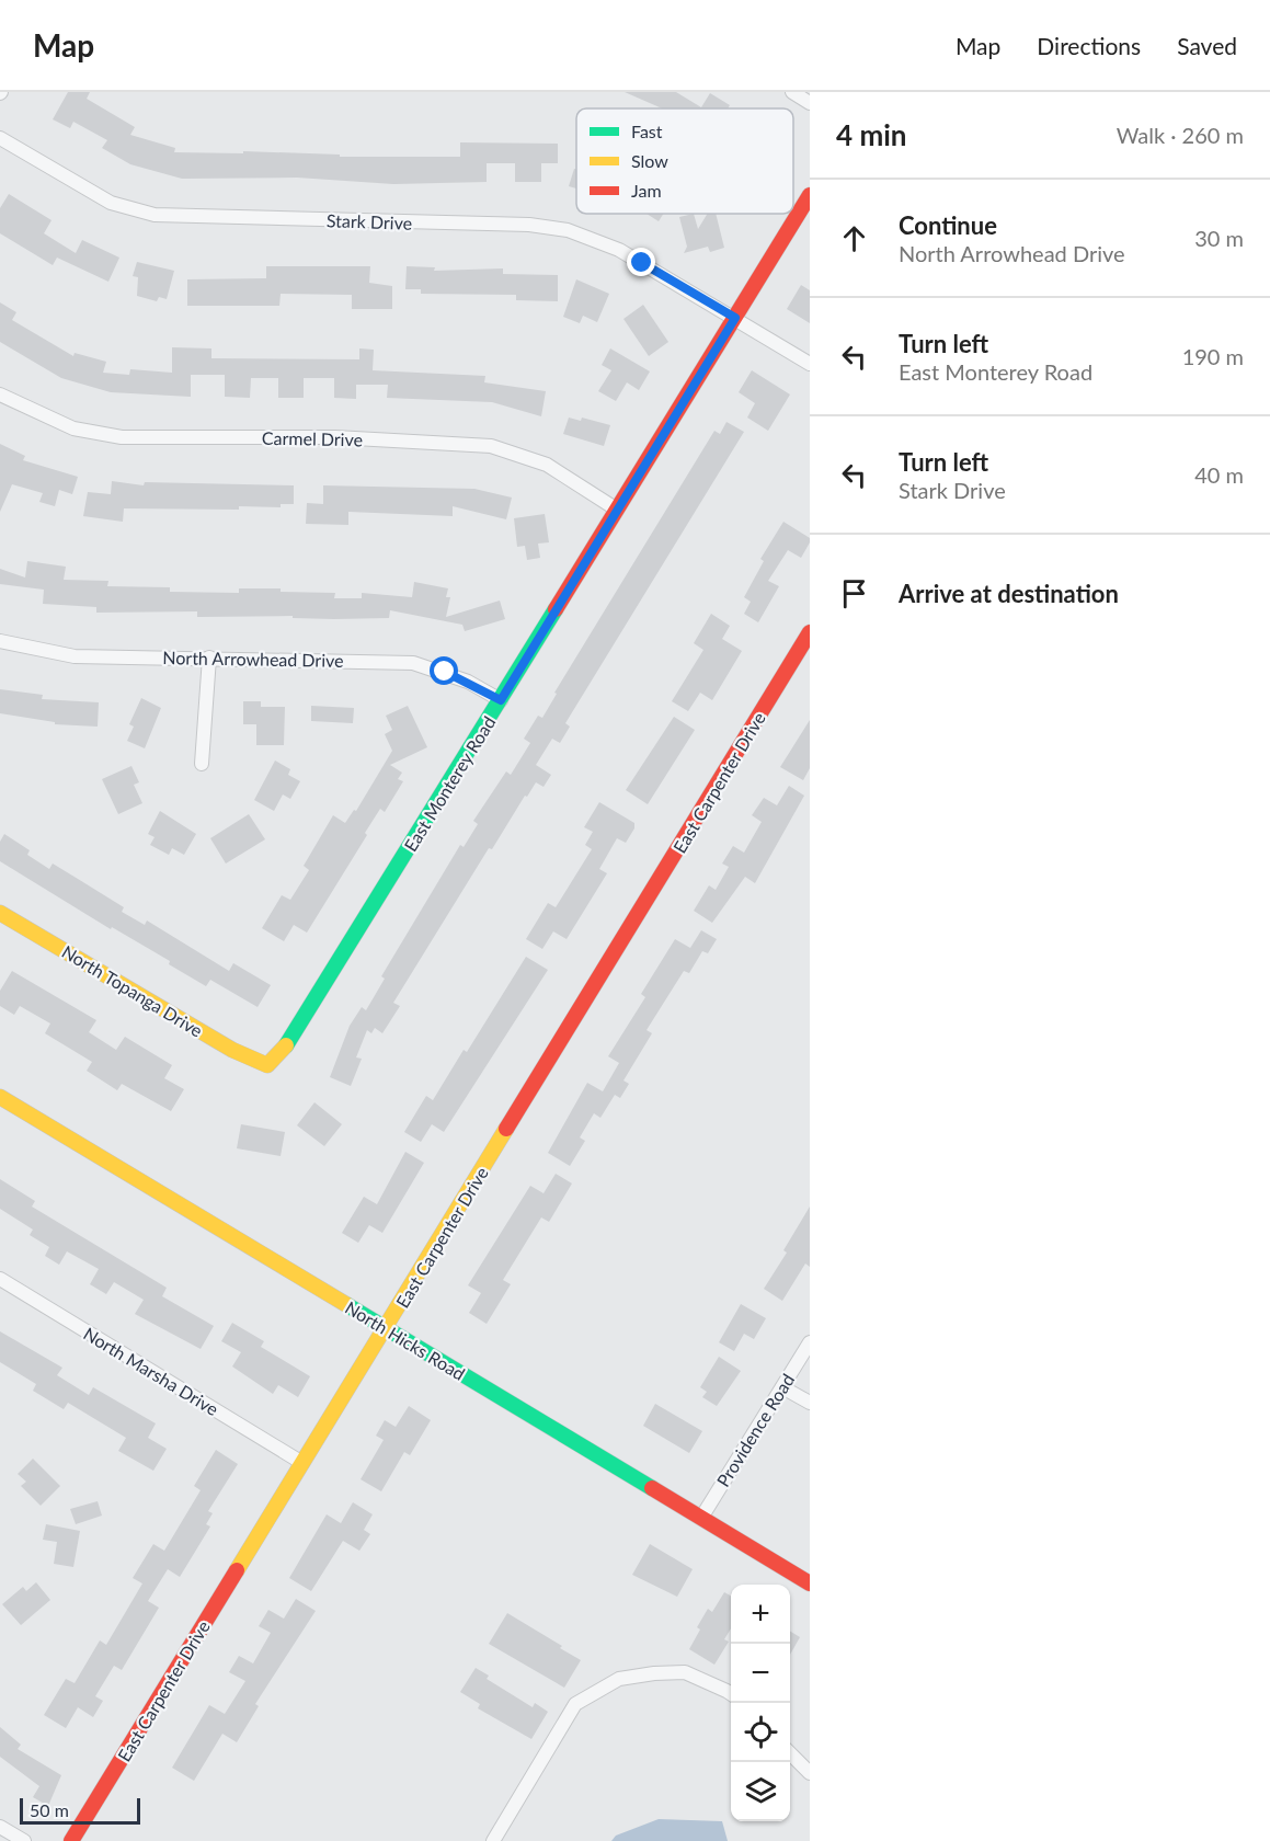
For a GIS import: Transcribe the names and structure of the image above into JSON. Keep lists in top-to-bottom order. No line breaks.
{"streets":{"street":["Stark Drive","Carmel Drive","North Arrowhead Drive","East Carpenter Drive","East Monterey Road","North Topanga Drive","North Hicks Road","North Marsha Drive","Providence Road"]},"crossings":[["Stark Drive","East Monterey Road"],["Carmel Drive","East Monterey Road"],["North Arrowhead Drive","East Monterey Road"],["East Carpenter Drive","North Hicks Road"],["East Carpenter Drive","North Marsha Drive"],["East Monterey Road","North Topanga Drive"],["North Hicks Road","Providence Road"]],"legend":["Fast","Slow","Jam"],"scale_bar":"50 m","page":{"header":"Map","nav":["Map","Directions","Saved"],"heading":["4 min","Walk · 260 m"],"list":[["Continue","North Arrowhead Drive","30 m"],["Turn left","East Monterey Road","190 m"],["Turn left","Stark Drive","40 m"],"Arrive at destination"],"map_buttons":["+","−"],"scale":"50 m"}}
